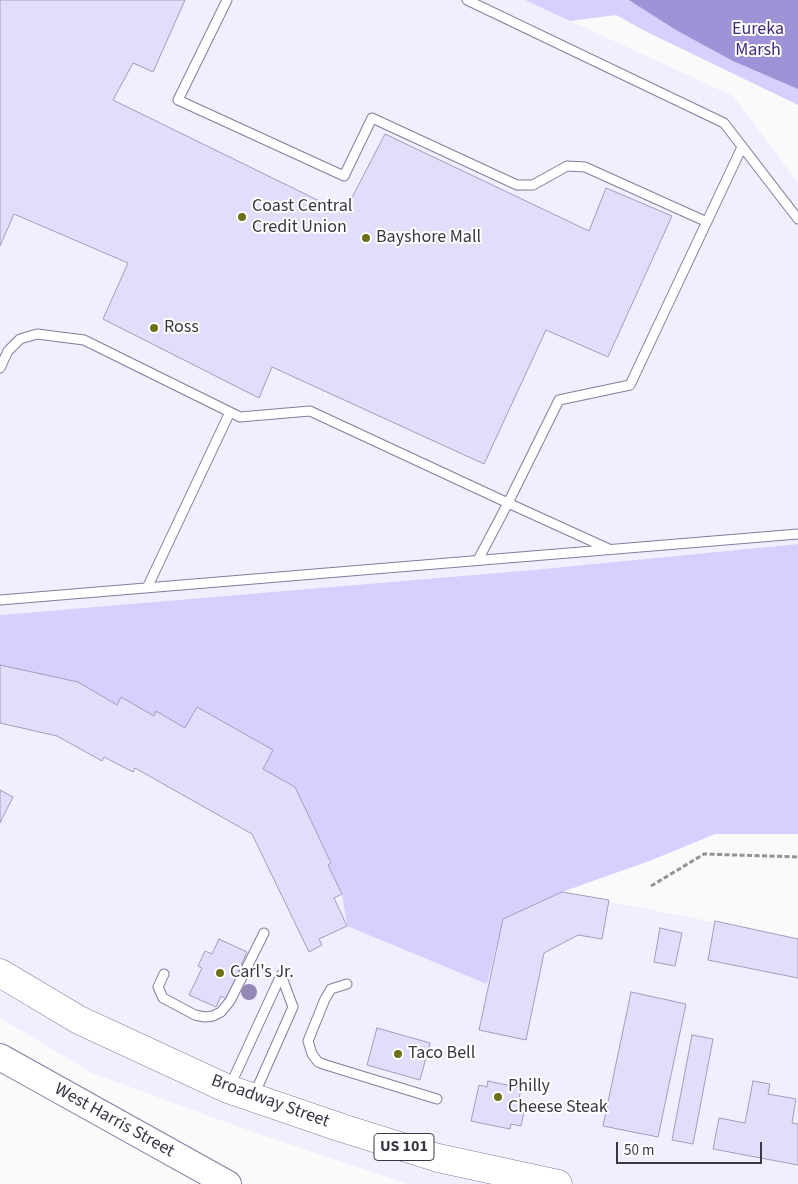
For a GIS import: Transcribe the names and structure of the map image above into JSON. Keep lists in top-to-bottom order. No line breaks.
{"streets":{"highway":["Broadway Street","US 101"],"main road":["West Harris Street"]},"parks":["Eureka Marsh"],"places":["Coast Central Credit Union","Bayshore Mall","Ross","Carl's Jr.","Taco Bell","Philly Cheese Steak"],"scale_bar":"50 m"}
